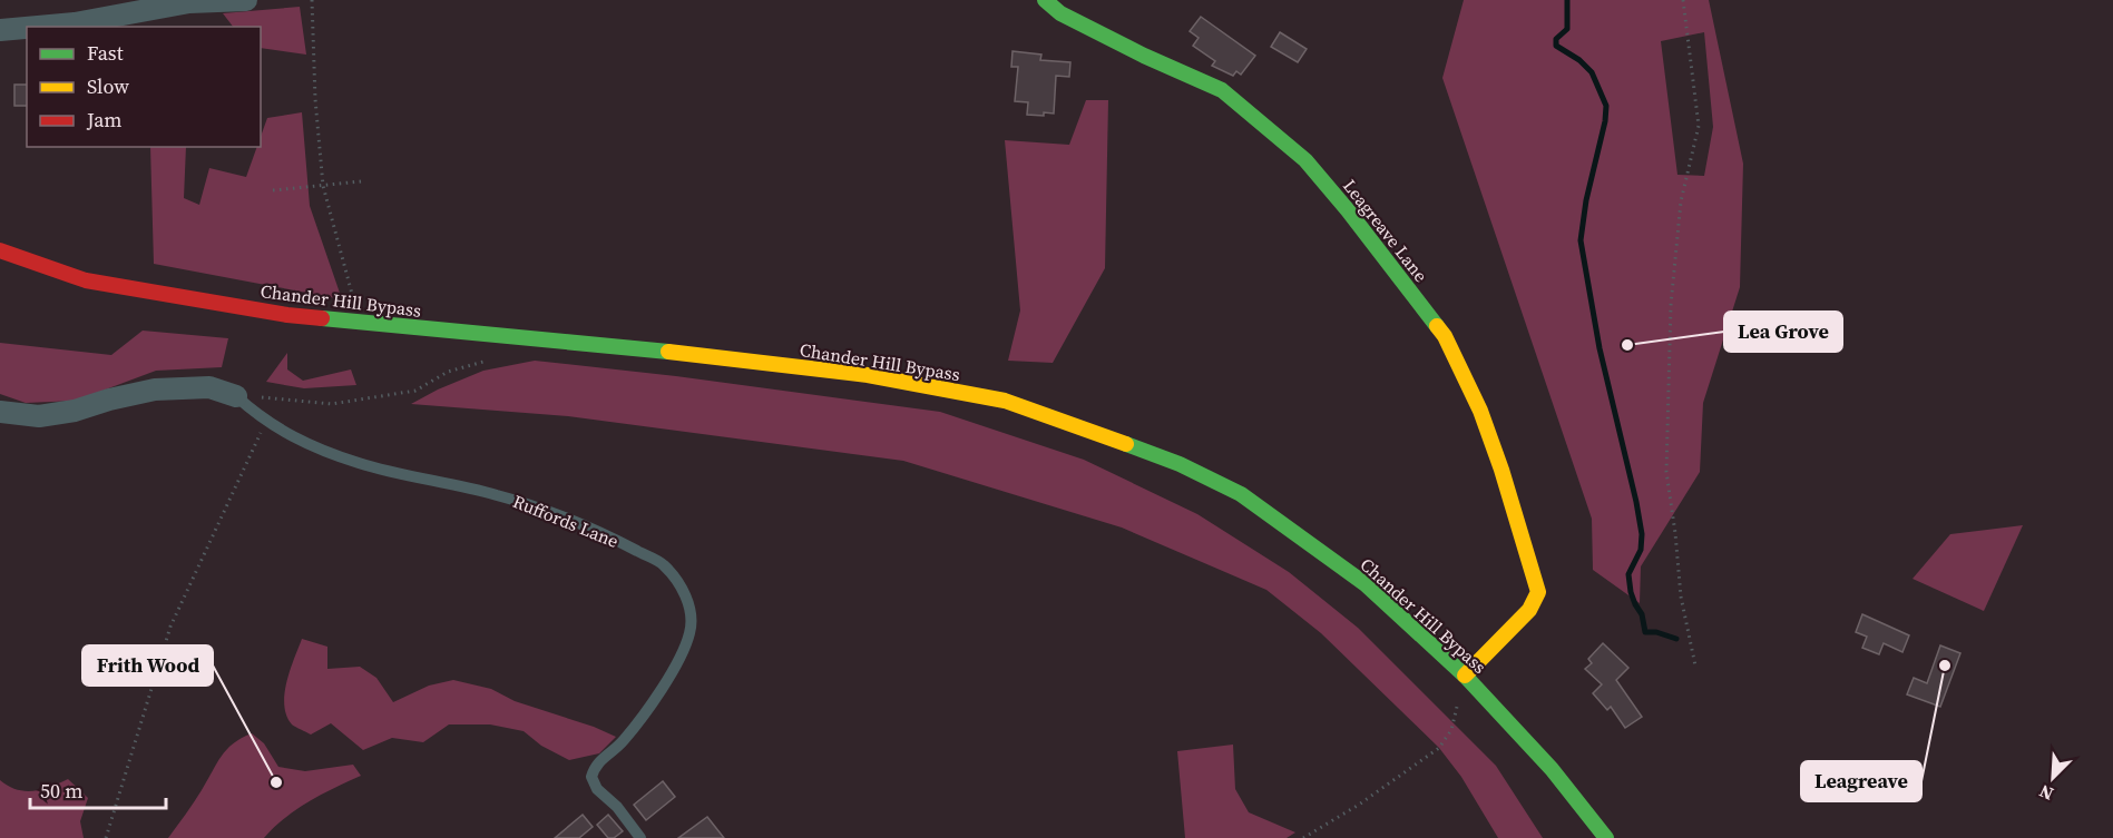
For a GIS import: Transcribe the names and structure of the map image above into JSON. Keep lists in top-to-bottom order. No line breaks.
{"streets":{"main road":["Leagreave Lane","Chander Hill Bypass"],"lane":["Ruffords Lane"]},"crossings":[["Leagreave Lane","Chander Hill Bypass"]],"places":["Lea Grove","Leagreave","Frith Wood"],"legend":["Fast","Slow","Jam"],"scale_bar":"50 m","north":"bottom left"}
